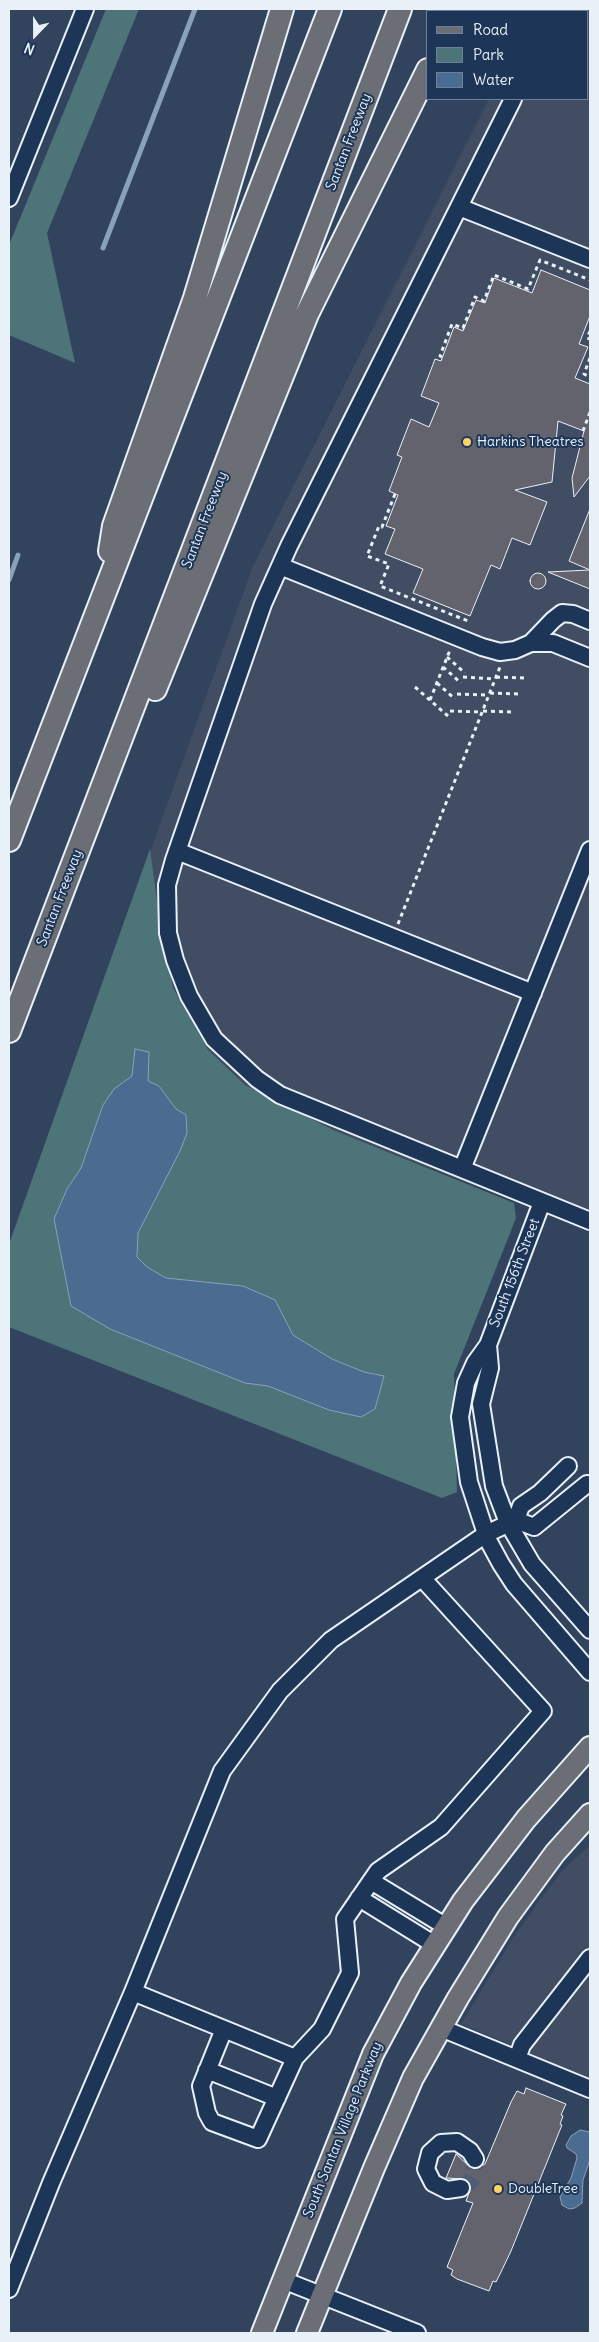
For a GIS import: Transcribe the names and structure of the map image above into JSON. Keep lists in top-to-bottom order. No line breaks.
{"streets":{"highway":["Santan Freeway"],"main road":["South Santan Village Parkway"],"street":["South 156th Street"]},"places":["Harkins Theatres","DoubleTree"],"legend":["Road","Park","Water"],"north":"bottom"}
